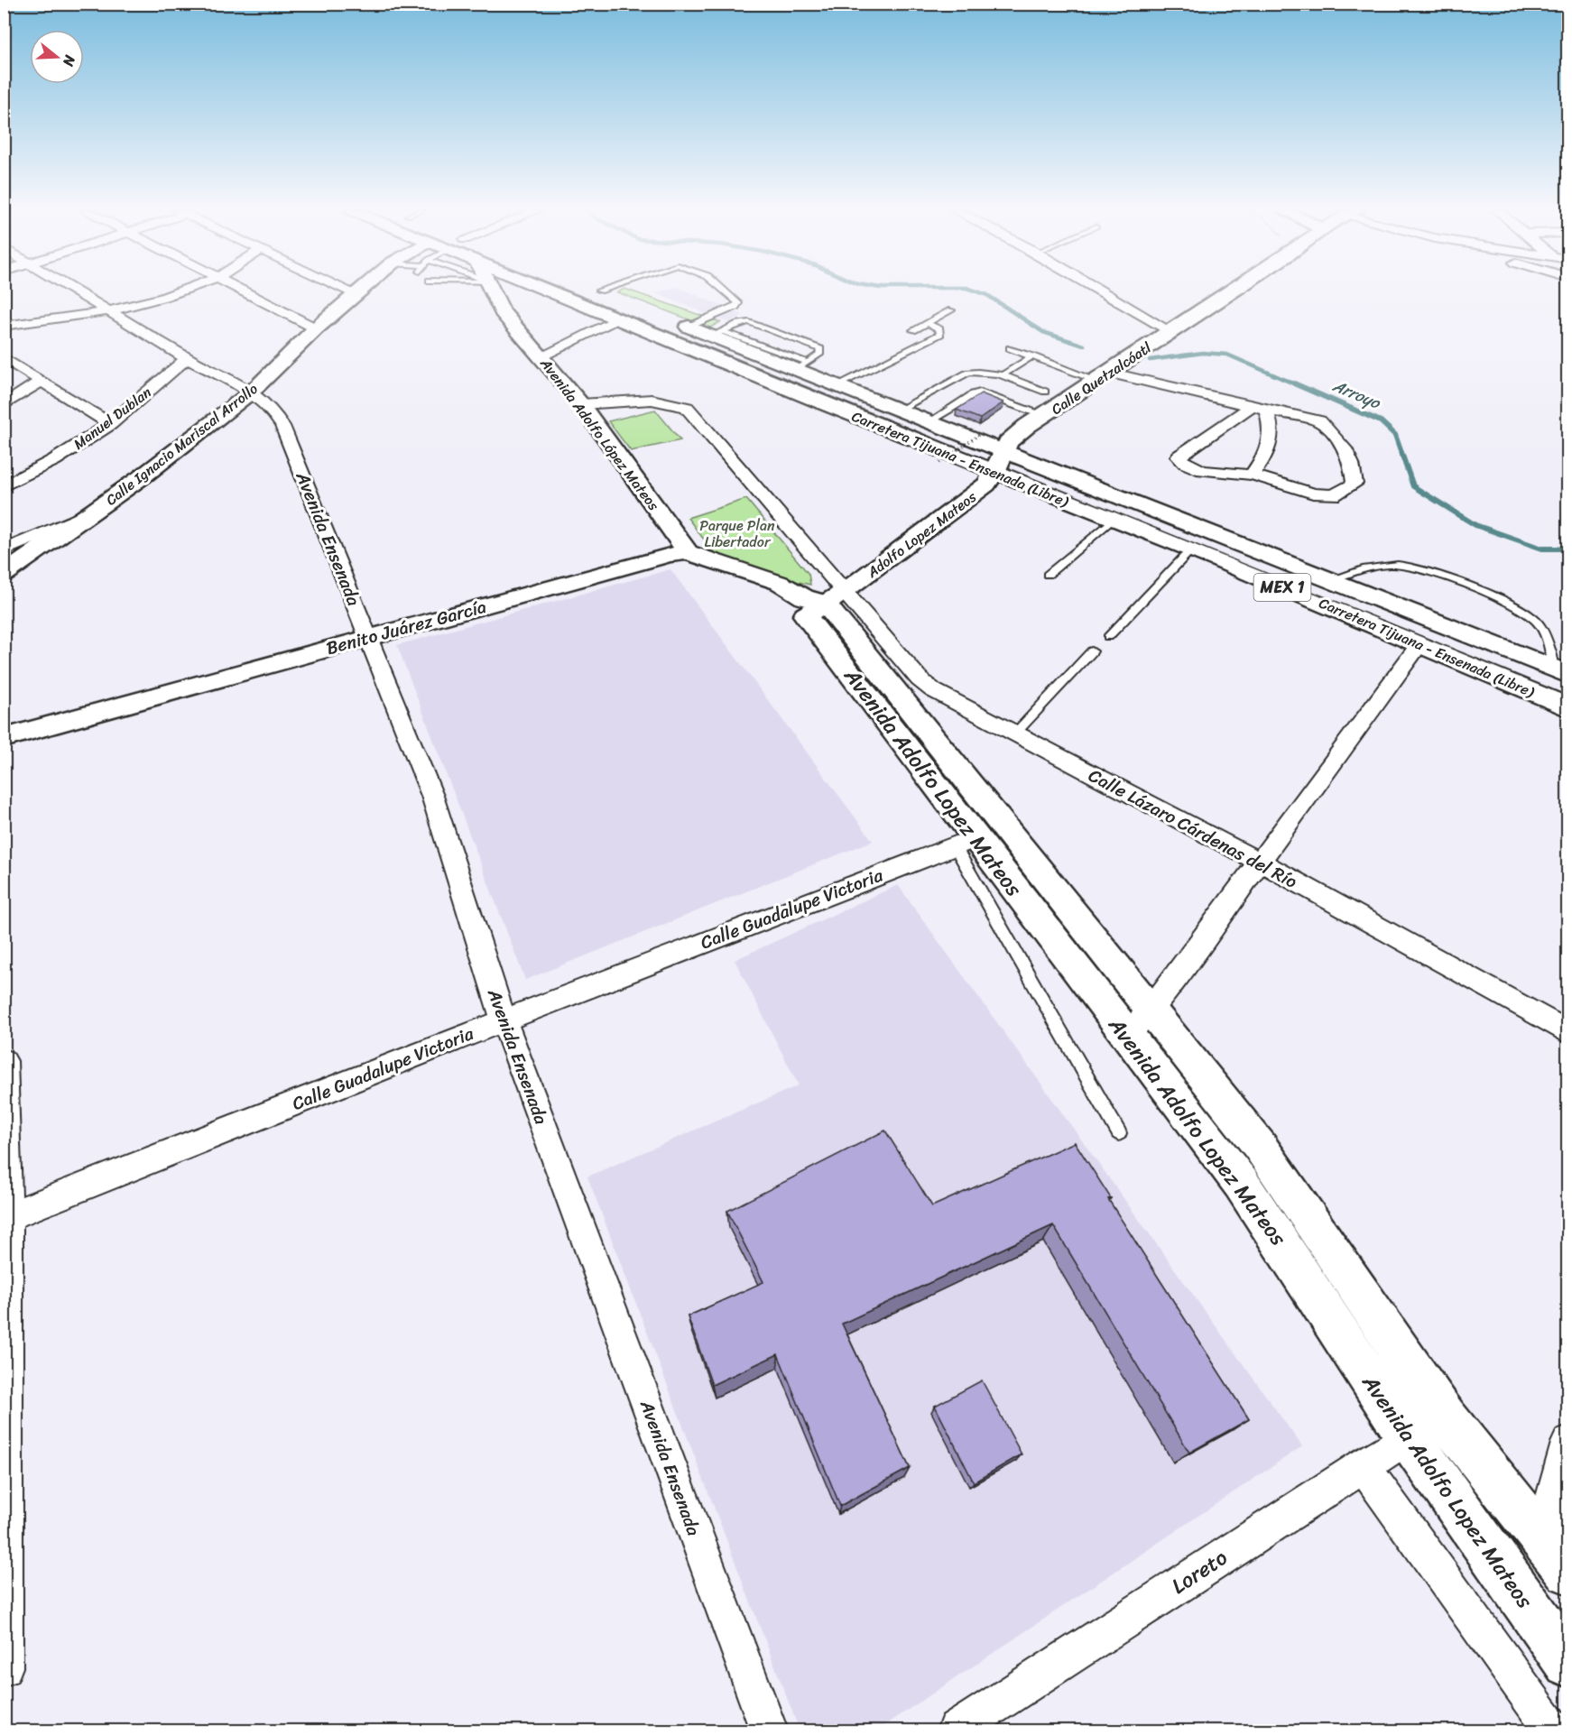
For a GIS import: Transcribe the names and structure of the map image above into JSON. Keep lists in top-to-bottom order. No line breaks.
{"streets":{"main road":["Calle Quetzalcóatl","Avenida Adolfo López Mateos","Calle Ignacio Mariscal Arrollo","Carretera Tijuana - Ensenada (Libre)","Adolfo Lopez Mateos","MEX 1","Benito Juárez García","Avenida Adolfo Lopez Mateos"],"street":["Manuel Dublan","Avenida Ensenada","Calle Lázaro Cárdenas del Río","Calle Guadalupe Victoria","Loreto"]},"crossings":[["Calle Quetzalcóatl","Carretera Tijuana - Ensenada (Libre)"],["Calle Quetzalcóatl","Adolfo Lopez Mateos"],["Manuel Dublan","Avenida Ensenada"],["Avenida Adolfo López Mateos","Benito Juárez García"],["Calle Ignacio Mariscal Arrollo","Avenida Ensenada"],["Carretera Tijuana - Ensenada (Libre)","Adolfo Lopez Mateos"],["Adolfo Lopez Mateos","Avenida Adolfo Lopez Mateos"],["Adolfo Lopez Mateos","Calle Lázaro Cárdenas del Río"],["Avenida Ensenada","Benito Juárez García"],["Avenida Ensenada","Calle Guadalupe Victoria"],["Avenida Adolfo Lopez Mateos","Calle Lázaro Cárdenas del Río"],["Avenida Adolfo Lopez Mateos","Calle Guadalupe Victoria"],["Avenida Adolfo Lopez Mateos","Loreto"]],"water":["Arroyo"],"parks":["Parque Plan Libertador"],"north":"right"}
